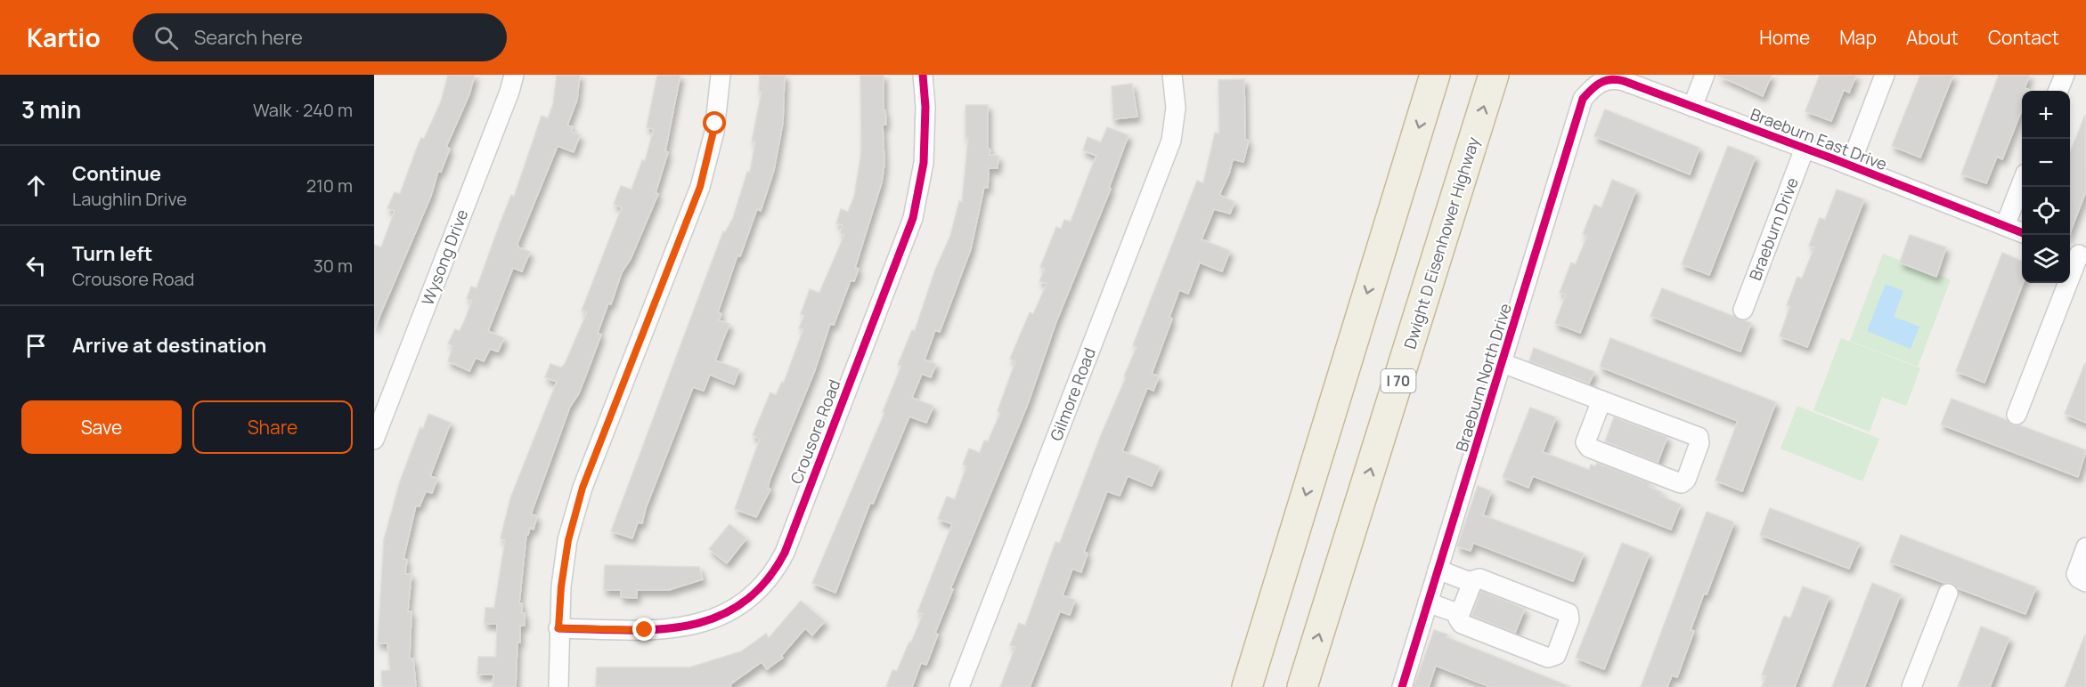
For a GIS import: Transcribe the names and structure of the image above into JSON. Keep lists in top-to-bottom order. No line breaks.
{"streets":{"highway":["Dwight D Eisenhower Highway","I 70"],"street":["Braeburn East Drive","Braeburn Drive","Wysong Drive","Braeburn North Drive","Gilmore Road","Crousore Road"]},"crossings":[["Braeburn East Drive","Braeburn Drive"],["Braeburn East Drive","Braeburn North Drive"]],"page":{"header":"Kartio","search":"Search here","nav":["Home","Map","About","Contact"],"heading":["3 min","Walk · 240 m"],"map_buttons":["+","−"],"list":[["Continue","Laughlin Drive","210 m"],["Turn left","Crousore Road","30 m"],"Arrive at destination"],"buttons":["Save","Share"]}}
